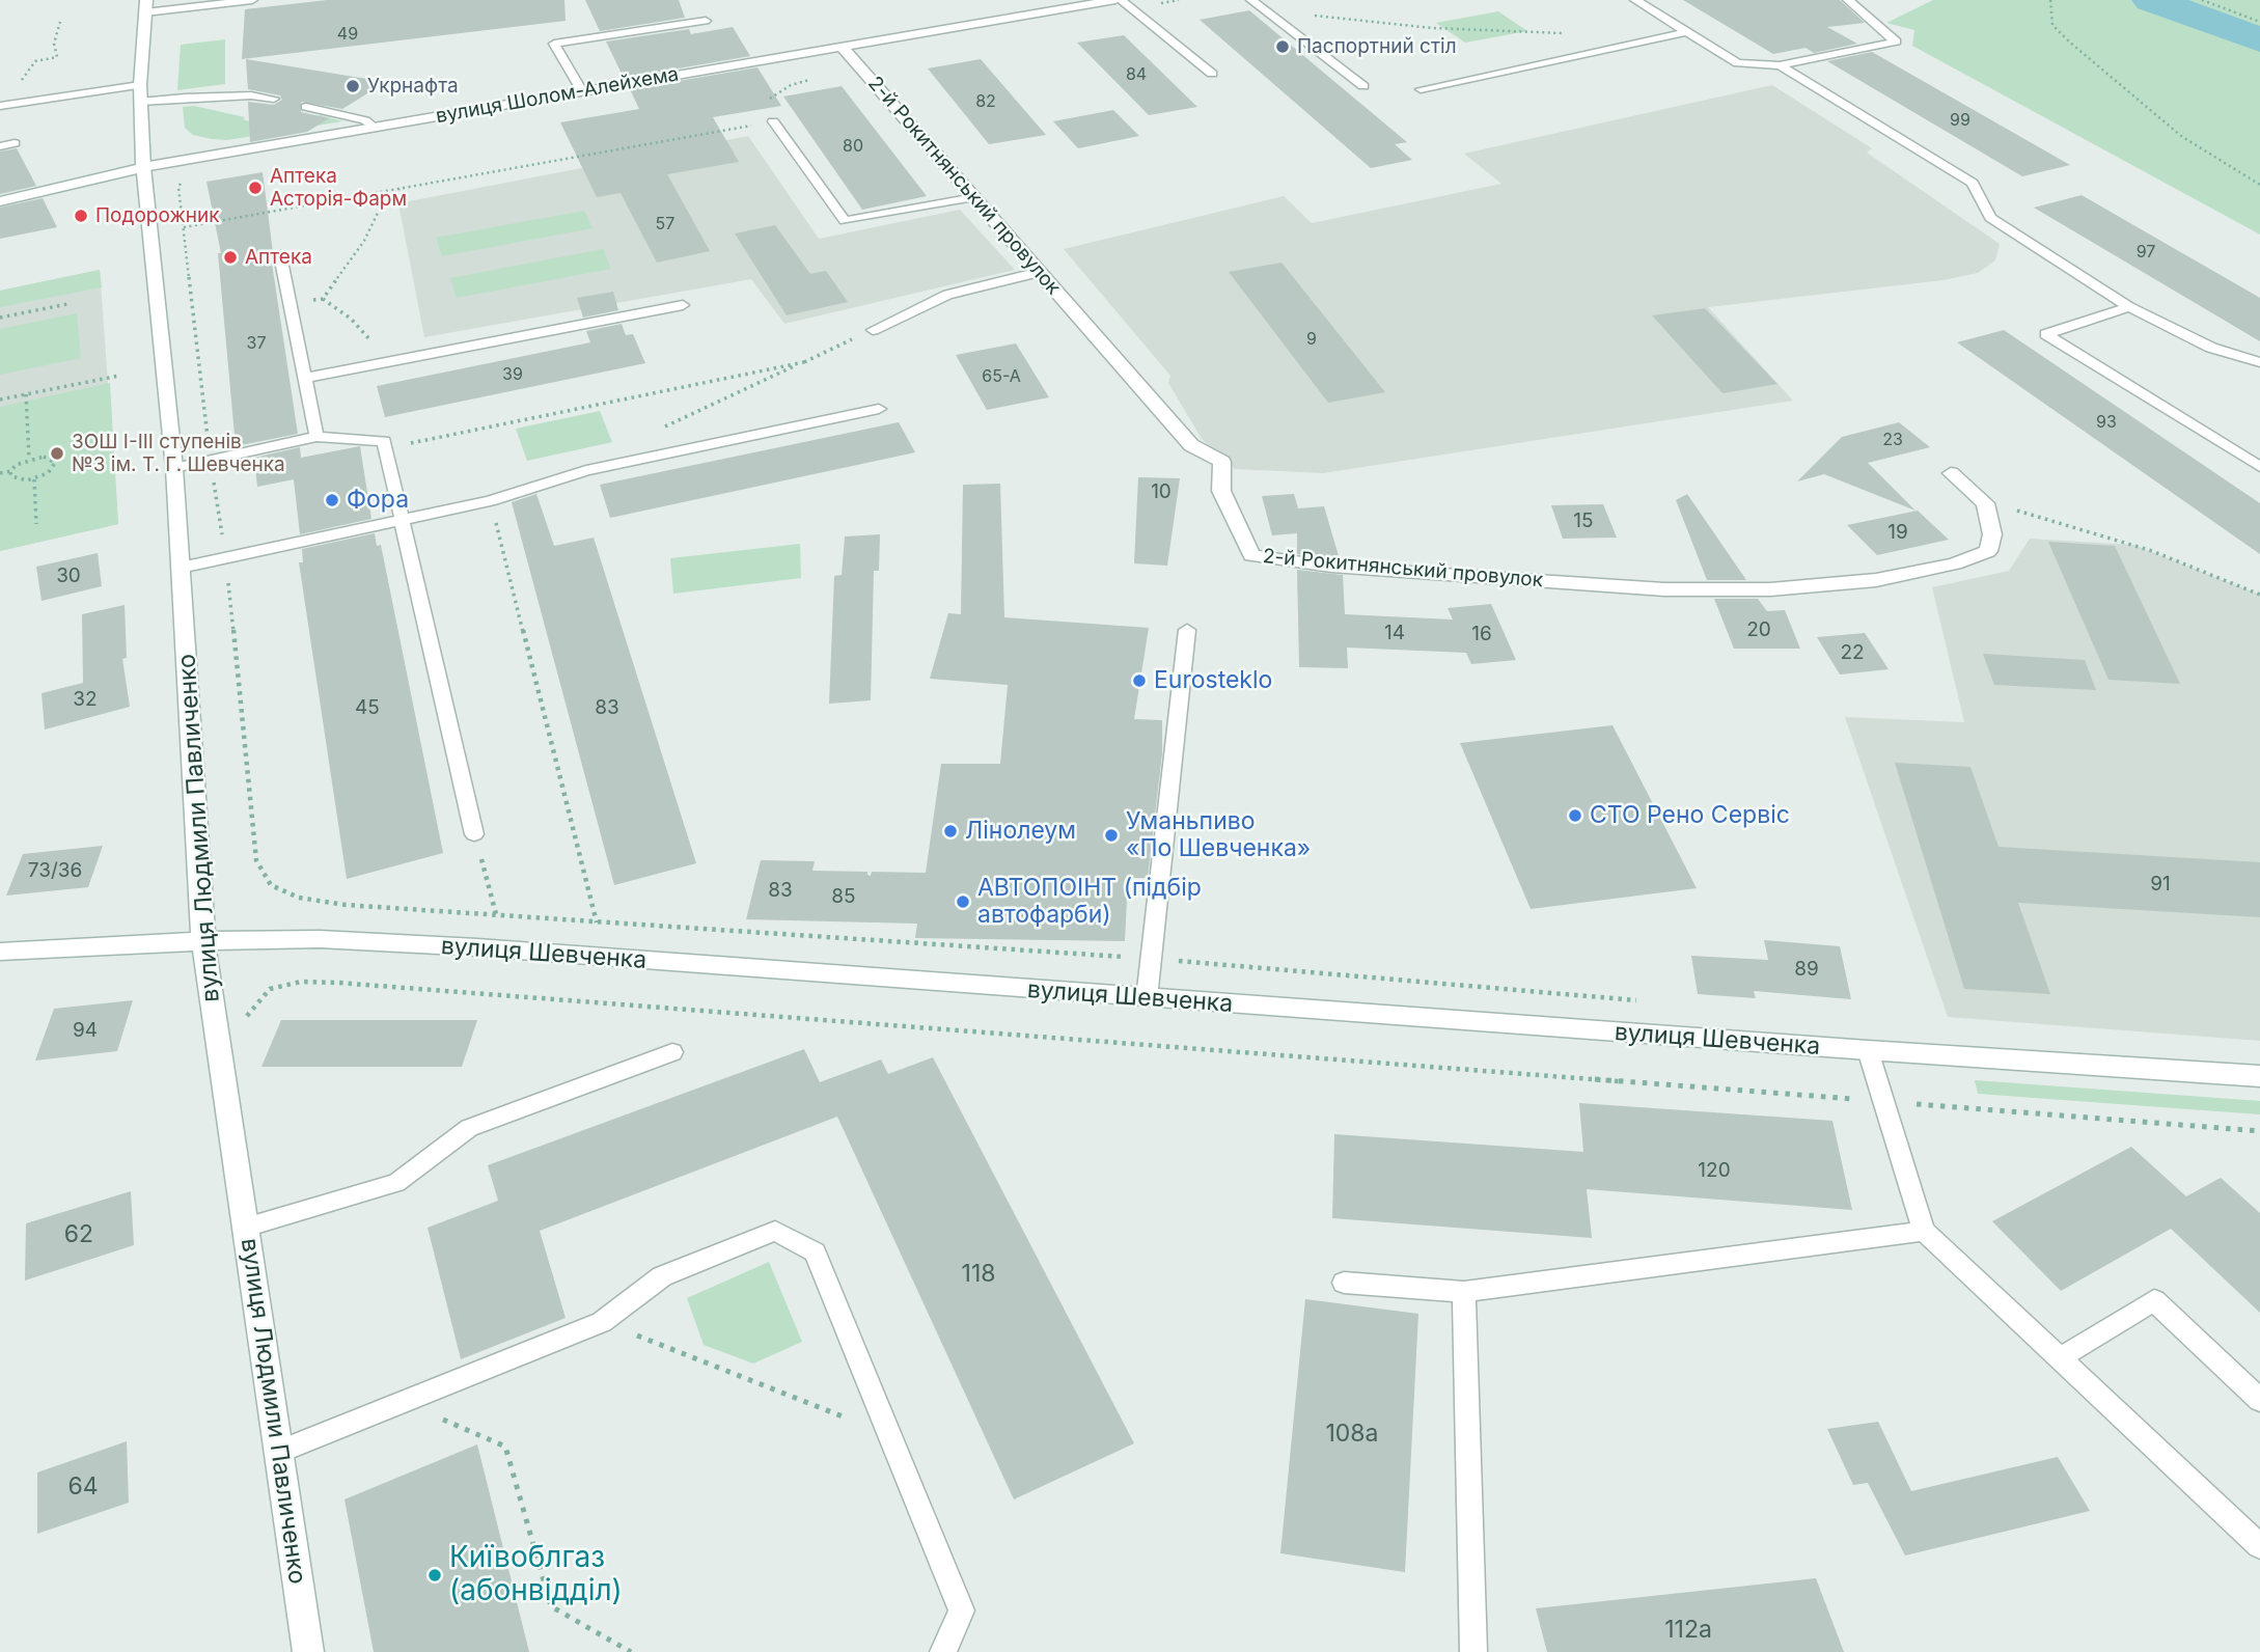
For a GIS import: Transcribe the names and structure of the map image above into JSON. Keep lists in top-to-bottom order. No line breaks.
{"streets":{"street":["вулиця Шолом-Алейхема","2-й Рокитнянський провулок","вулиця Людмили Павличенко","вулиця Шевченка"]},"crossings":[["вулиця Шолом-Алейхема","2-й Рокитнянський провулок"],["вулиця Шолом-Алейхема","вулиця Людмили Павличенко"],["вулиця Людмили Павличенко","вулиця Шевченка"]],"places":["Паспортний стіл","Укрнафта","Аптека Асторія-Фарм","Подорожник","Аптека","ЗОШ І-ІІІ ступенів №3 ім. Т. Г. Шевченка","Фора","Eurosteklo","СТО Рено Сервіс","Лінолеум","Уманьпиво «По Шевченка»","АВТОПОІНТ (підбір автофарби)","Київоблгаз (абонвідділ)"],"house_numbers":["49","84","82","99","80","57","97","9","37","39","65-А","93","23","10","15","19","30","20","14","16","22","32","45","83","73/36","91","83","85","89","94","120","62","118","108а","64","112а"]}
